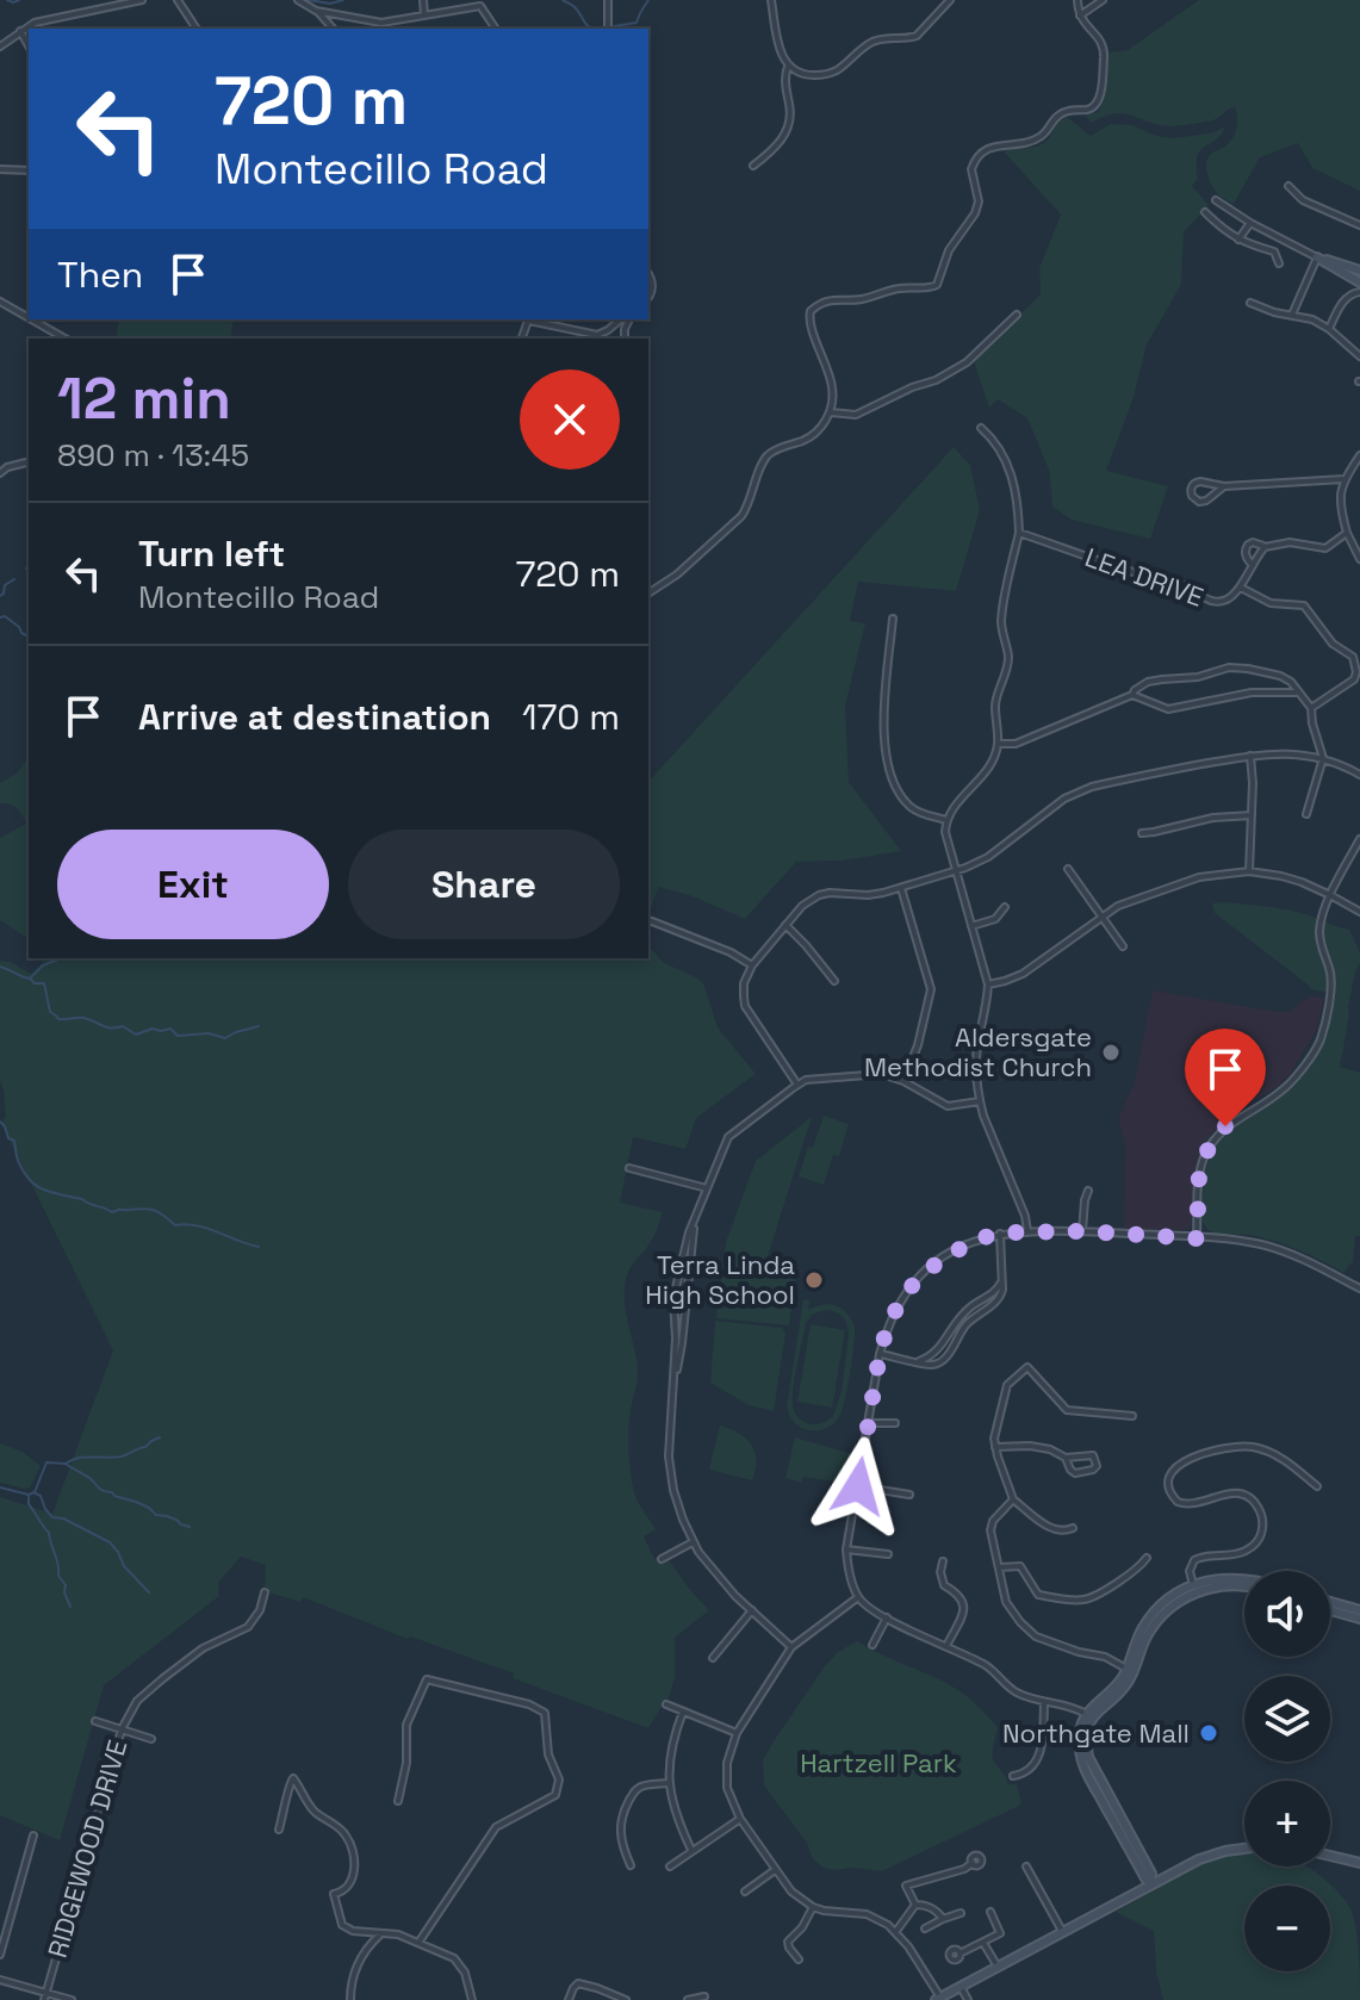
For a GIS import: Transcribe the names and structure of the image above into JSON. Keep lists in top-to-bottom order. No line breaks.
{"streets":{"street":["LEA DRIVE","RIDGEWOOD DRIVE"]},"parks":["Hartzell Park"],"places":["Aldersgate Methodist Church","Terra Linda High School","Northgate Mall"],"page":{"turn":["720 m","Montecillo Road"],"then":"Then","heading":["12 min","890 m · 13:45"],"list":[{"name":"Turn left","note":"Montecillo Road","value":"720 m"},{"name":"Arrive at destination","value":"170 m"}],"buttons":["Exit","Share"],"map_buttons":["+","−"]}}
